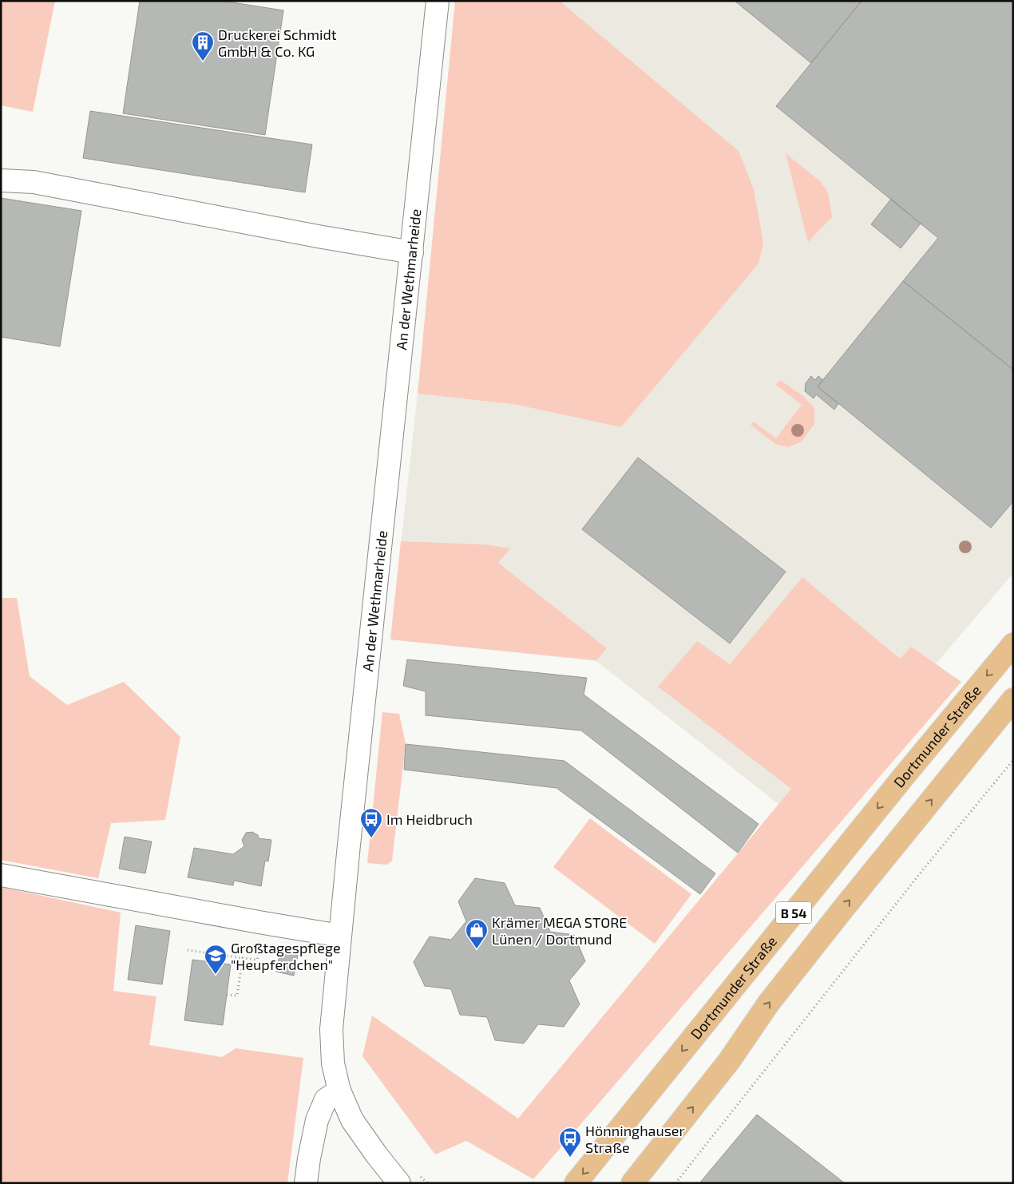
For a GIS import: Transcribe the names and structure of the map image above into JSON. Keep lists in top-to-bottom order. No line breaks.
{"streets":{"main road":["Dortmunder Straße","B 54"],"street":["An der Wethmarheide"]},"places":{"building":["Druckerei Schmidt GmbH & Co. KG"],"bus stop":["Im Heidbruch","Hönninghauser Straße"],"shop":["Krämer MEGA STORE Lünen / Dortmund"],"school or university":["Großtagespflege \"Heupferdchen\""]}}
